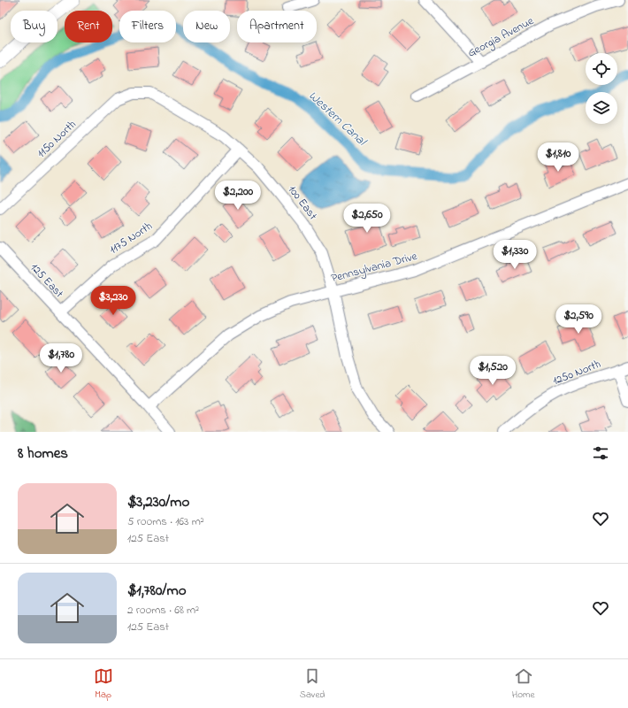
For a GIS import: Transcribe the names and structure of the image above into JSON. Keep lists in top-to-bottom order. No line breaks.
{"streets":{"street":["Georgia Avenue","1150 North","100 East","1175 North","Pennsylvania Drive","125 East","1250 North"]},"crossings":[["1150 North","100 East"],["100 East","1175 North"],["100 East","Pennsylvania Drive"],["1175 North","125 East"],["Pennsylvania Drive","125 East"]],"water":["Western Canal"],"page":{"chip":["Buy","Rent","Filters","New","Apartment"],"price":["$1,810","$2,200","$2,650","$1,330","$3,230","$2,590","$1,780","$1,520"],"heading":"8 homes","list":[{"name":"$3,230/mo","note":"5 rooms · 163 m² · 125 East"},{"name":"$1,780/mo","note":"2 rooms · 68 m² · 125 East"}],"tabs":["Map","Saved","Home"]}}
